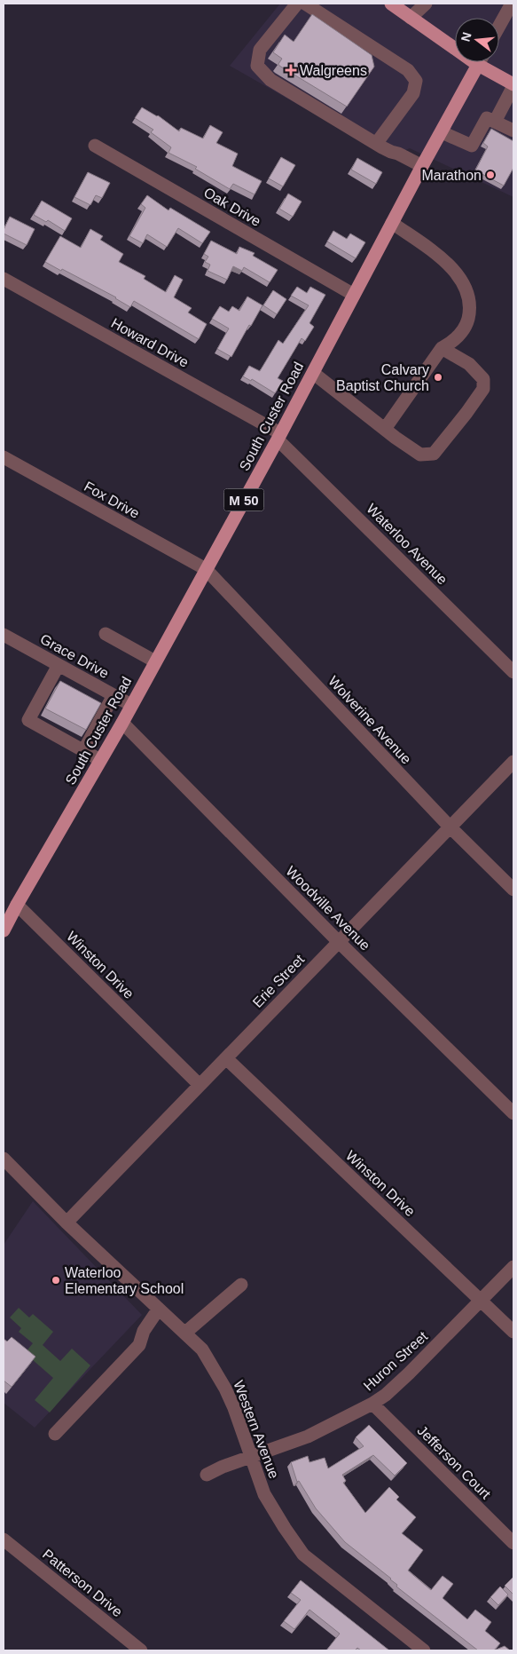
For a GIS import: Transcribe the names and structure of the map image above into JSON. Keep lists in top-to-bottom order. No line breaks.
{"streets":{"main road":["South Custer Road","M 50"],"street":["Oak Drive","Howard Drive","Fox Drive","Waterloo Avenue","Grace Drive","Wolverine Avenue","Woodville Avenue","Winston Drive","Erie Street","Huron Street","Western Avenue","Jefferson Court","Patterson Drive"]},"crossings":[["Oak Drive","South Custer Road"],["Howard Drive","South Custer Road"],["Howard Drive","Waterloo Avenue"],["South Custer Road","Fox Drive"],["South Custer Road","Waterloo Avenue"],["South Custer Road","Grace Drive"],["South Custer Road","Wolverine Avenue"],["South Custer Road","Woodville Avenue"],["South Custer Road","Winston Drive"],["Fox Drive","Wolverine Avenue"],["Wolverine Avenue","Erie Street"],["Woodville Avenue","Erie Street"],["Winston Drive","Erie Street"],["Winston Drive","Huron Street"],["Erie Street","Western Avenue"],["Huron Street","Western Avenue"],["Huron Street","Jefferson Court"]],"places":{"health":["Walgreens"],"other":["Marathon","Calvary Baptist Church","Waterloo Elementary School"]},"north":"left"}
